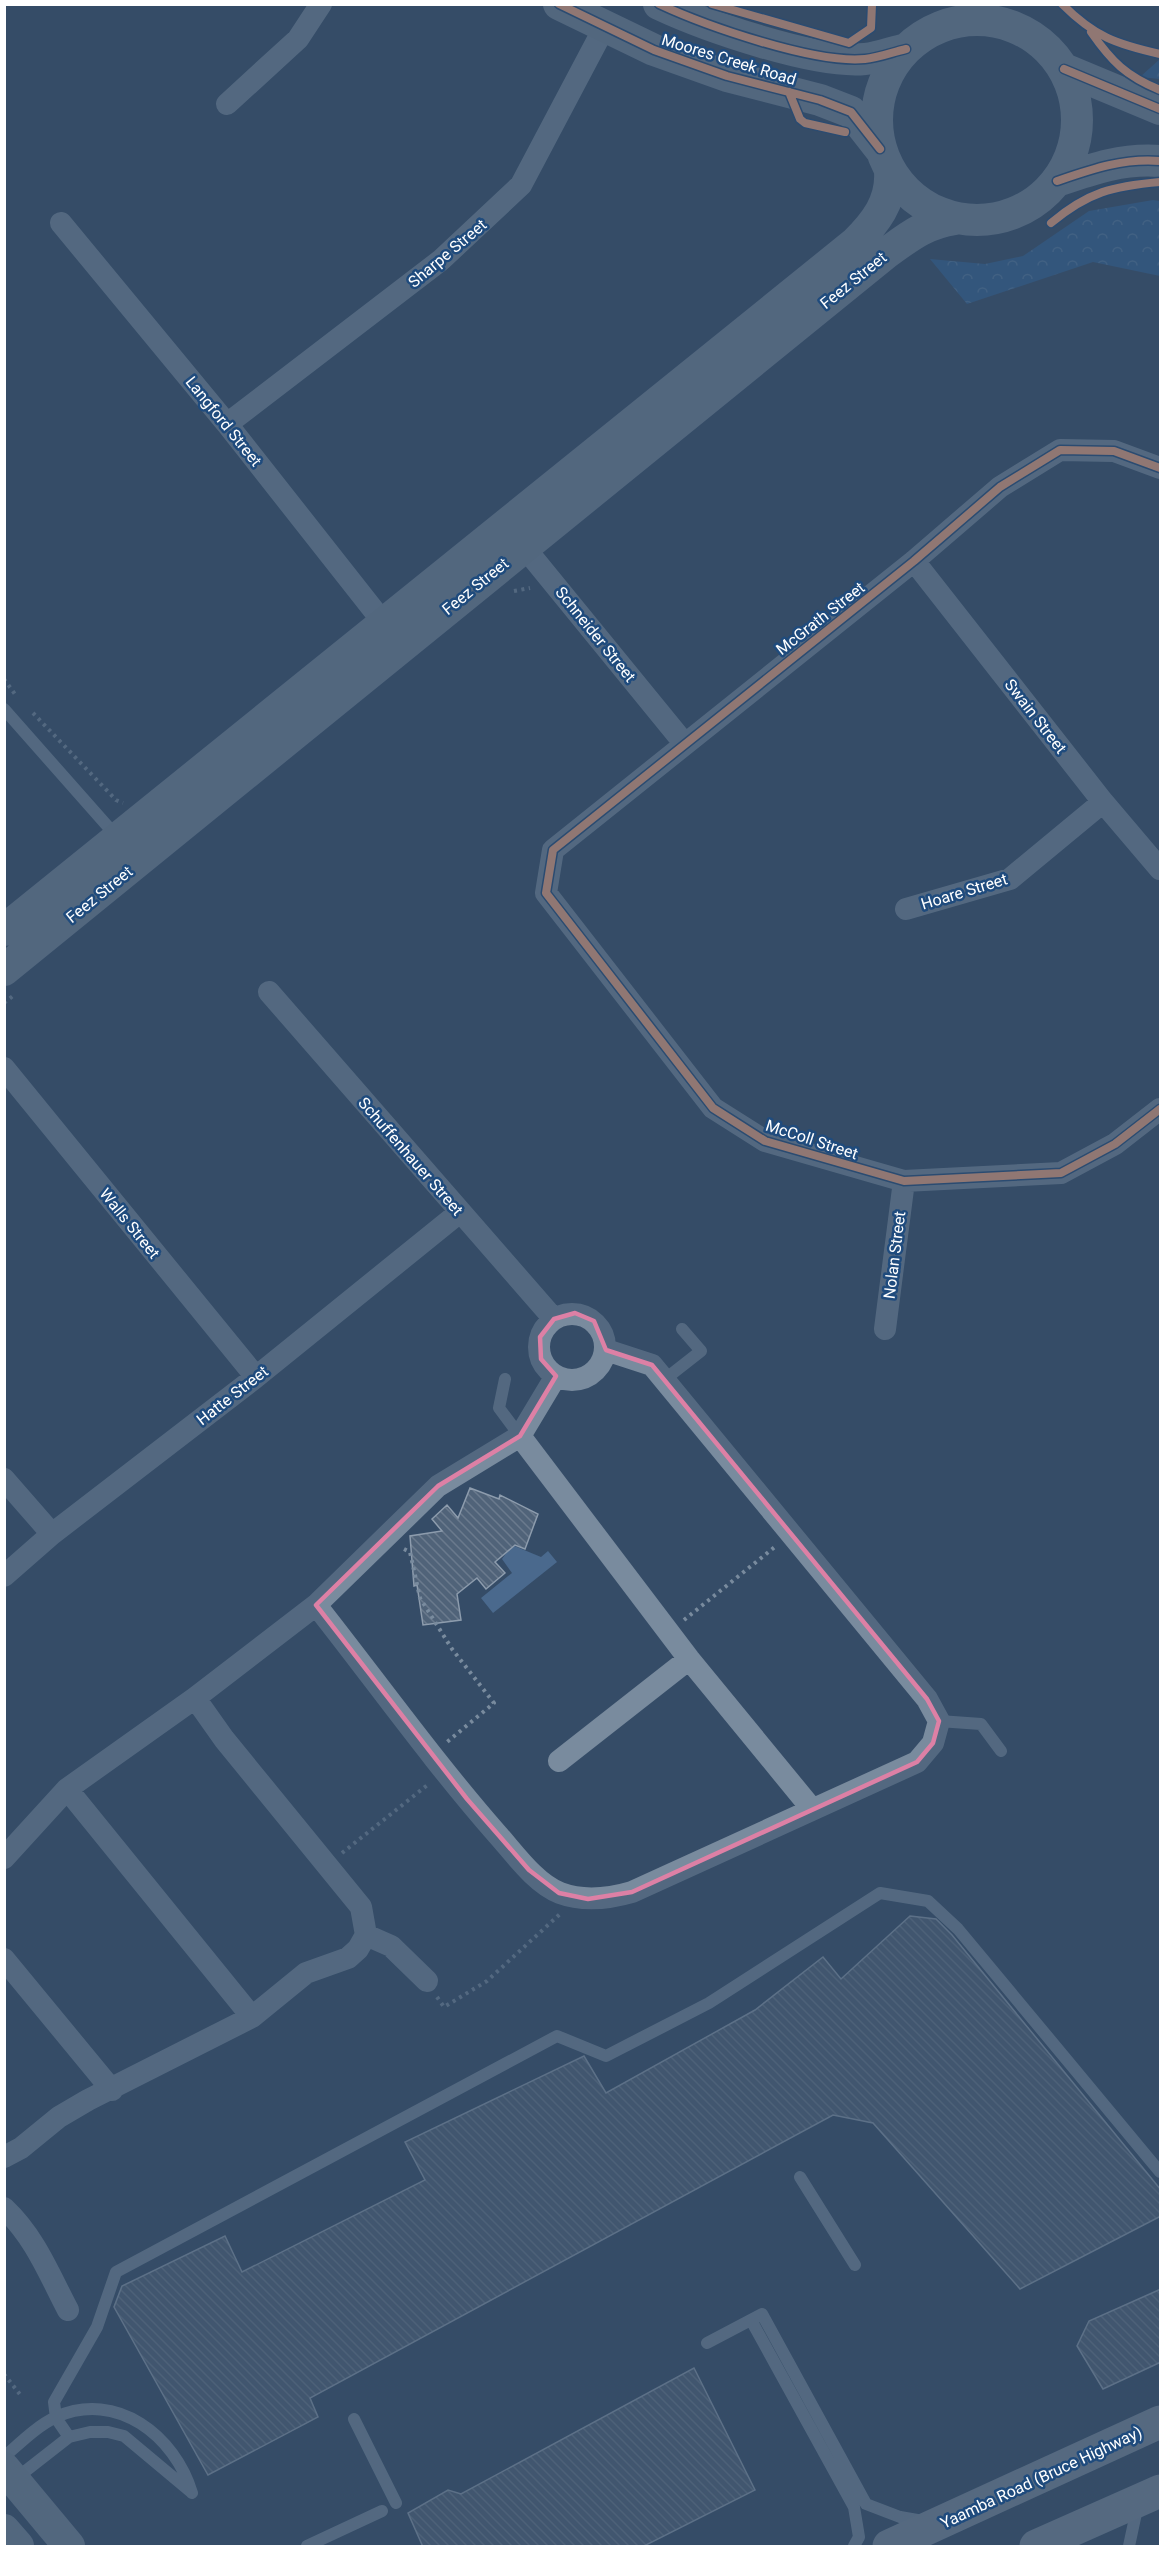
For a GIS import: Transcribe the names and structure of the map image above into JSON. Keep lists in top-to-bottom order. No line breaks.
{"streets":{"highway":["Yaamba Road (Bruce Highway)"],"main road":["Moores Creek Road","Feez Street"],"street":["Sharpe Street","Langford Street","McGrath Street","Schneider Street","Swain Street","Hoare Street","McColl Street","Schuffenhauer Street","Walls Street","Nolan Street","Hatte Street"]},"crossings":[["Moores Creek Road","Sharpe Street"],["Moores Creek Road","Feez Street"],["Sharpe Street","Langford Street"],["Feez Street","Langford Street"],["Feez Street","Schneider Street"],["McGrath Street","Schneider Street"],["McGrath Street","Swain Street"],["McGrath Street","McColl Street"],["Swain Street","Hoare Street"],["McColl Street","Nolan Street"],["Schuffenhauer Street","Hatte Street"],["Walls Street","Hatte Street"]]}
